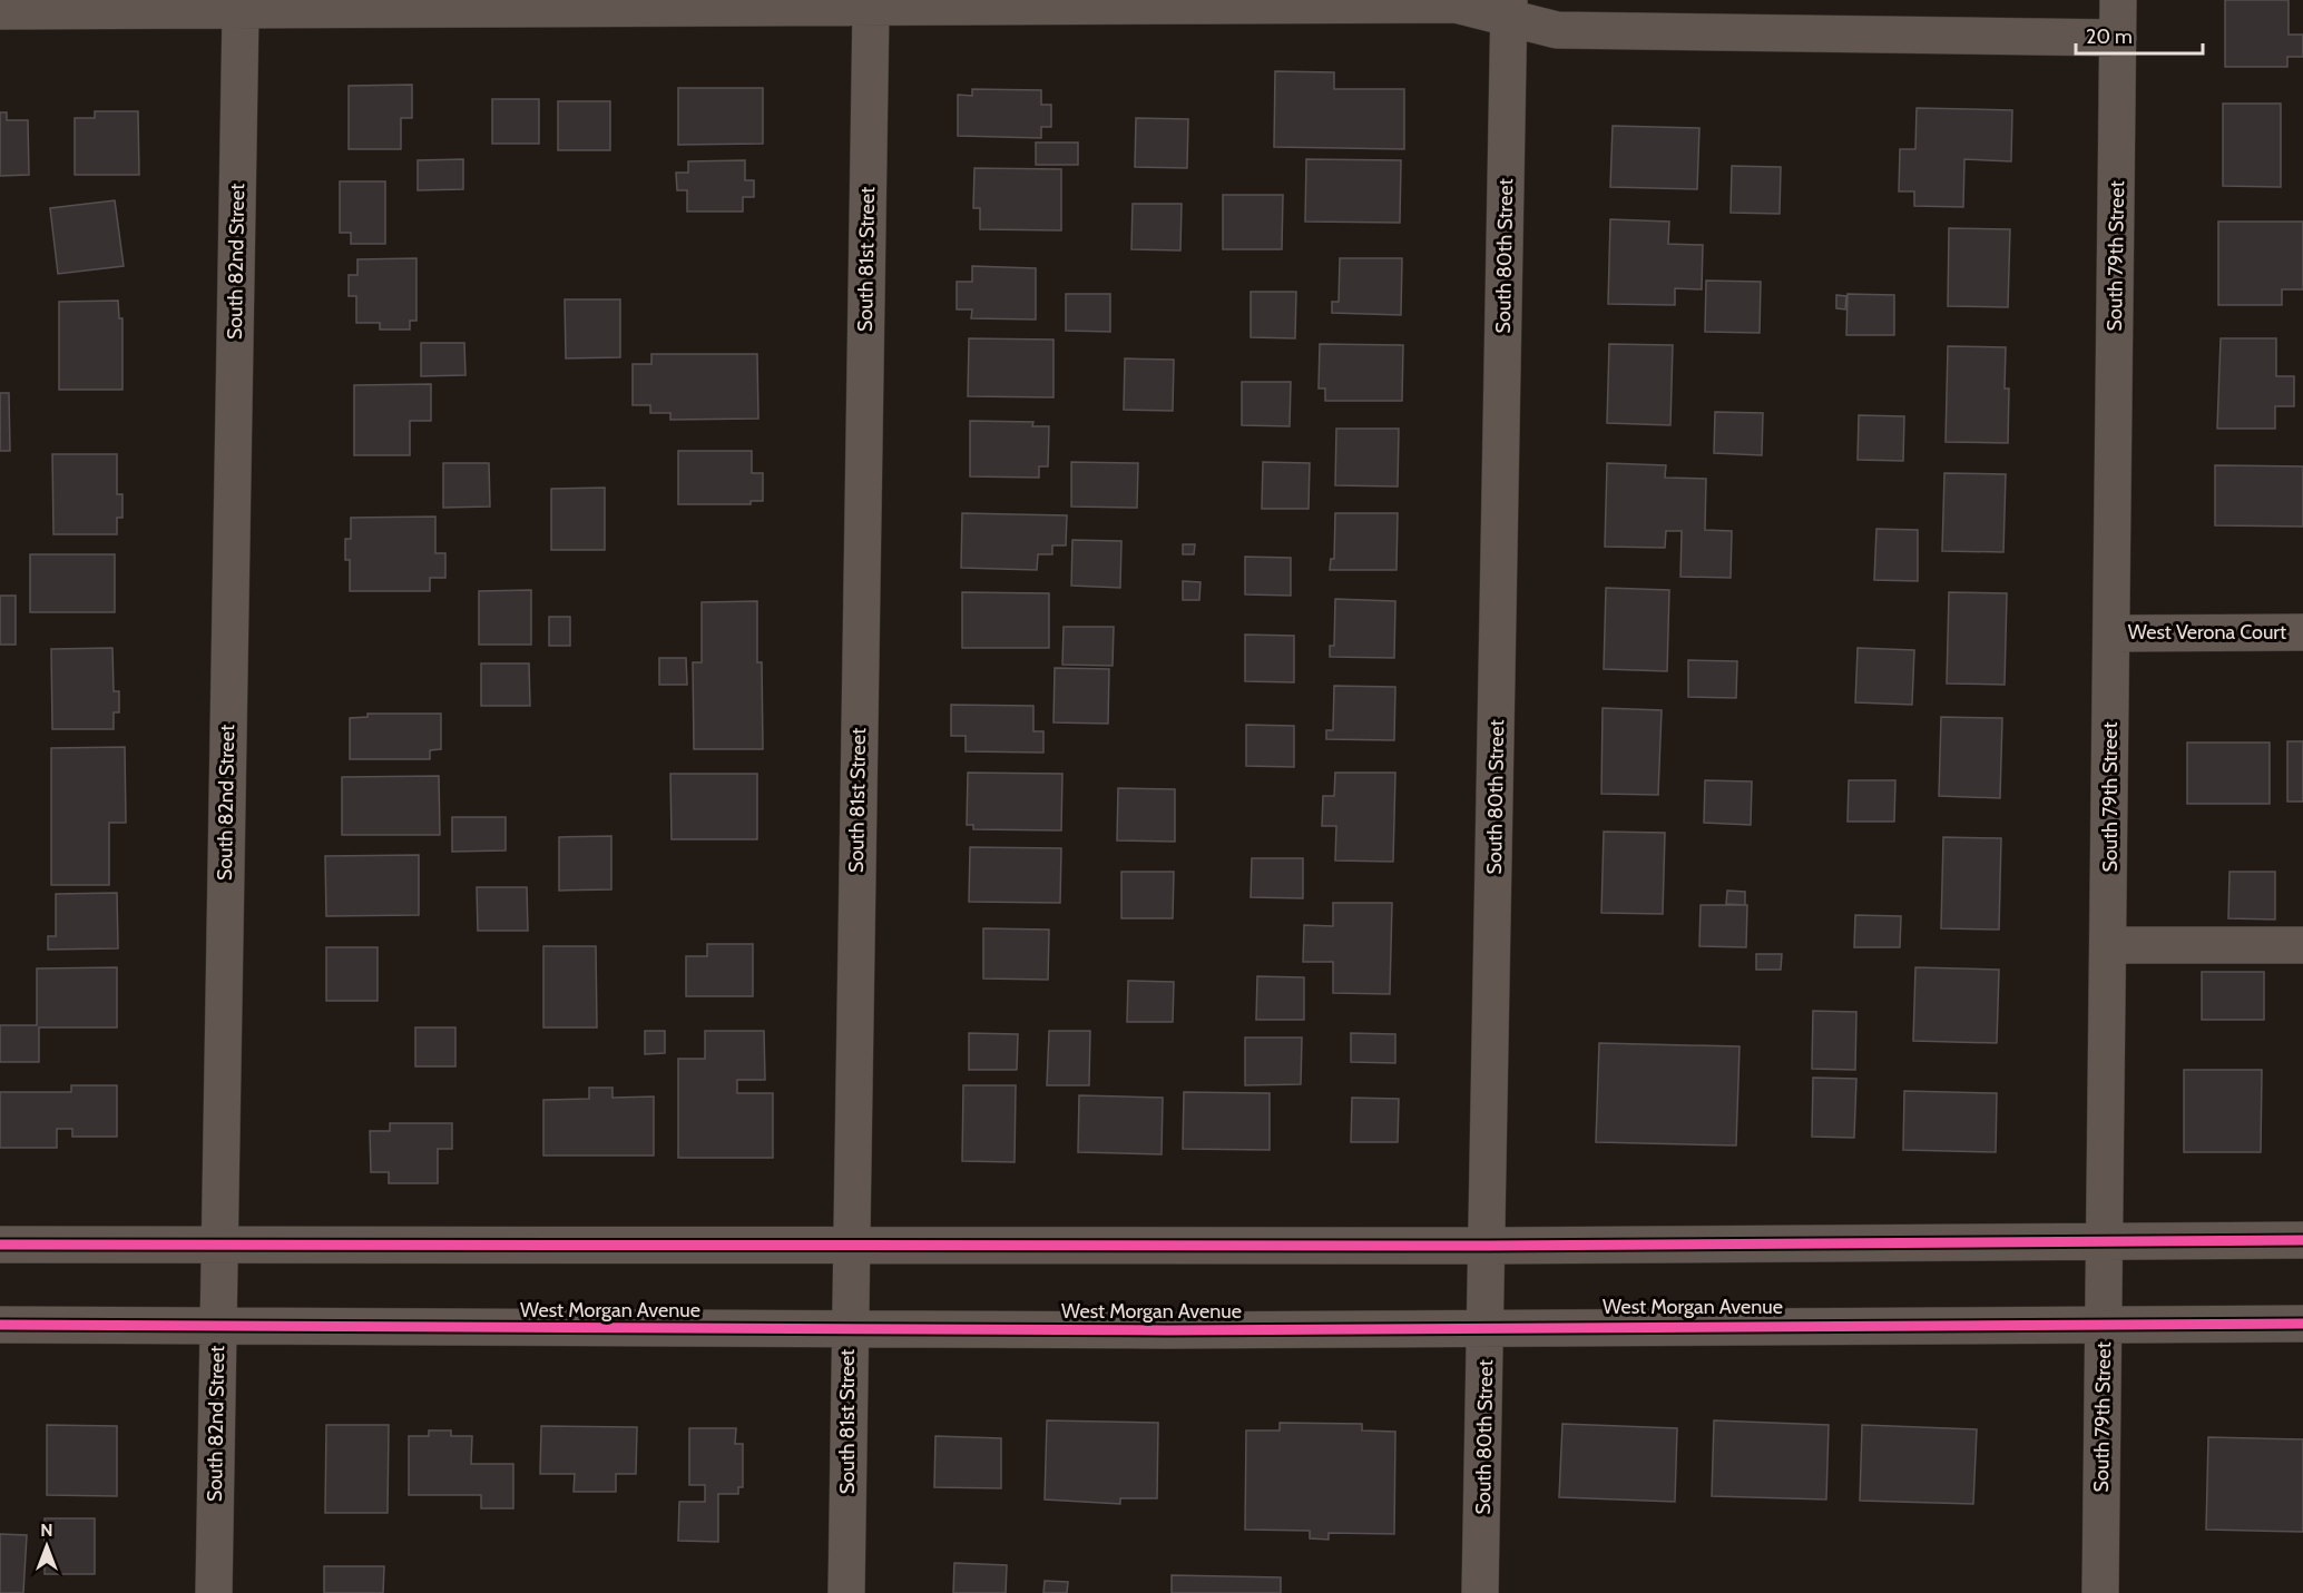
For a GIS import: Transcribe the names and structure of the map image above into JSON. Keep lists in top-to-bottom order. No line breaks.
{"streets":{"street":["South 80th Street","South 79th Street","South 81st Street","South 82nd Street","West Verona Court","West Morgan Avenue"]},"crossings":[["South 80th Street","West Morgan Avenue"],["South 79th Street","West Verona Court"],["South 79th Street","West Morgan Avenue"],["South 81st Street","West Morgan Avenue"],["South 82nd Street","West Morgan Avenue"]],"scale_bar":"20 m","north":"top"}
